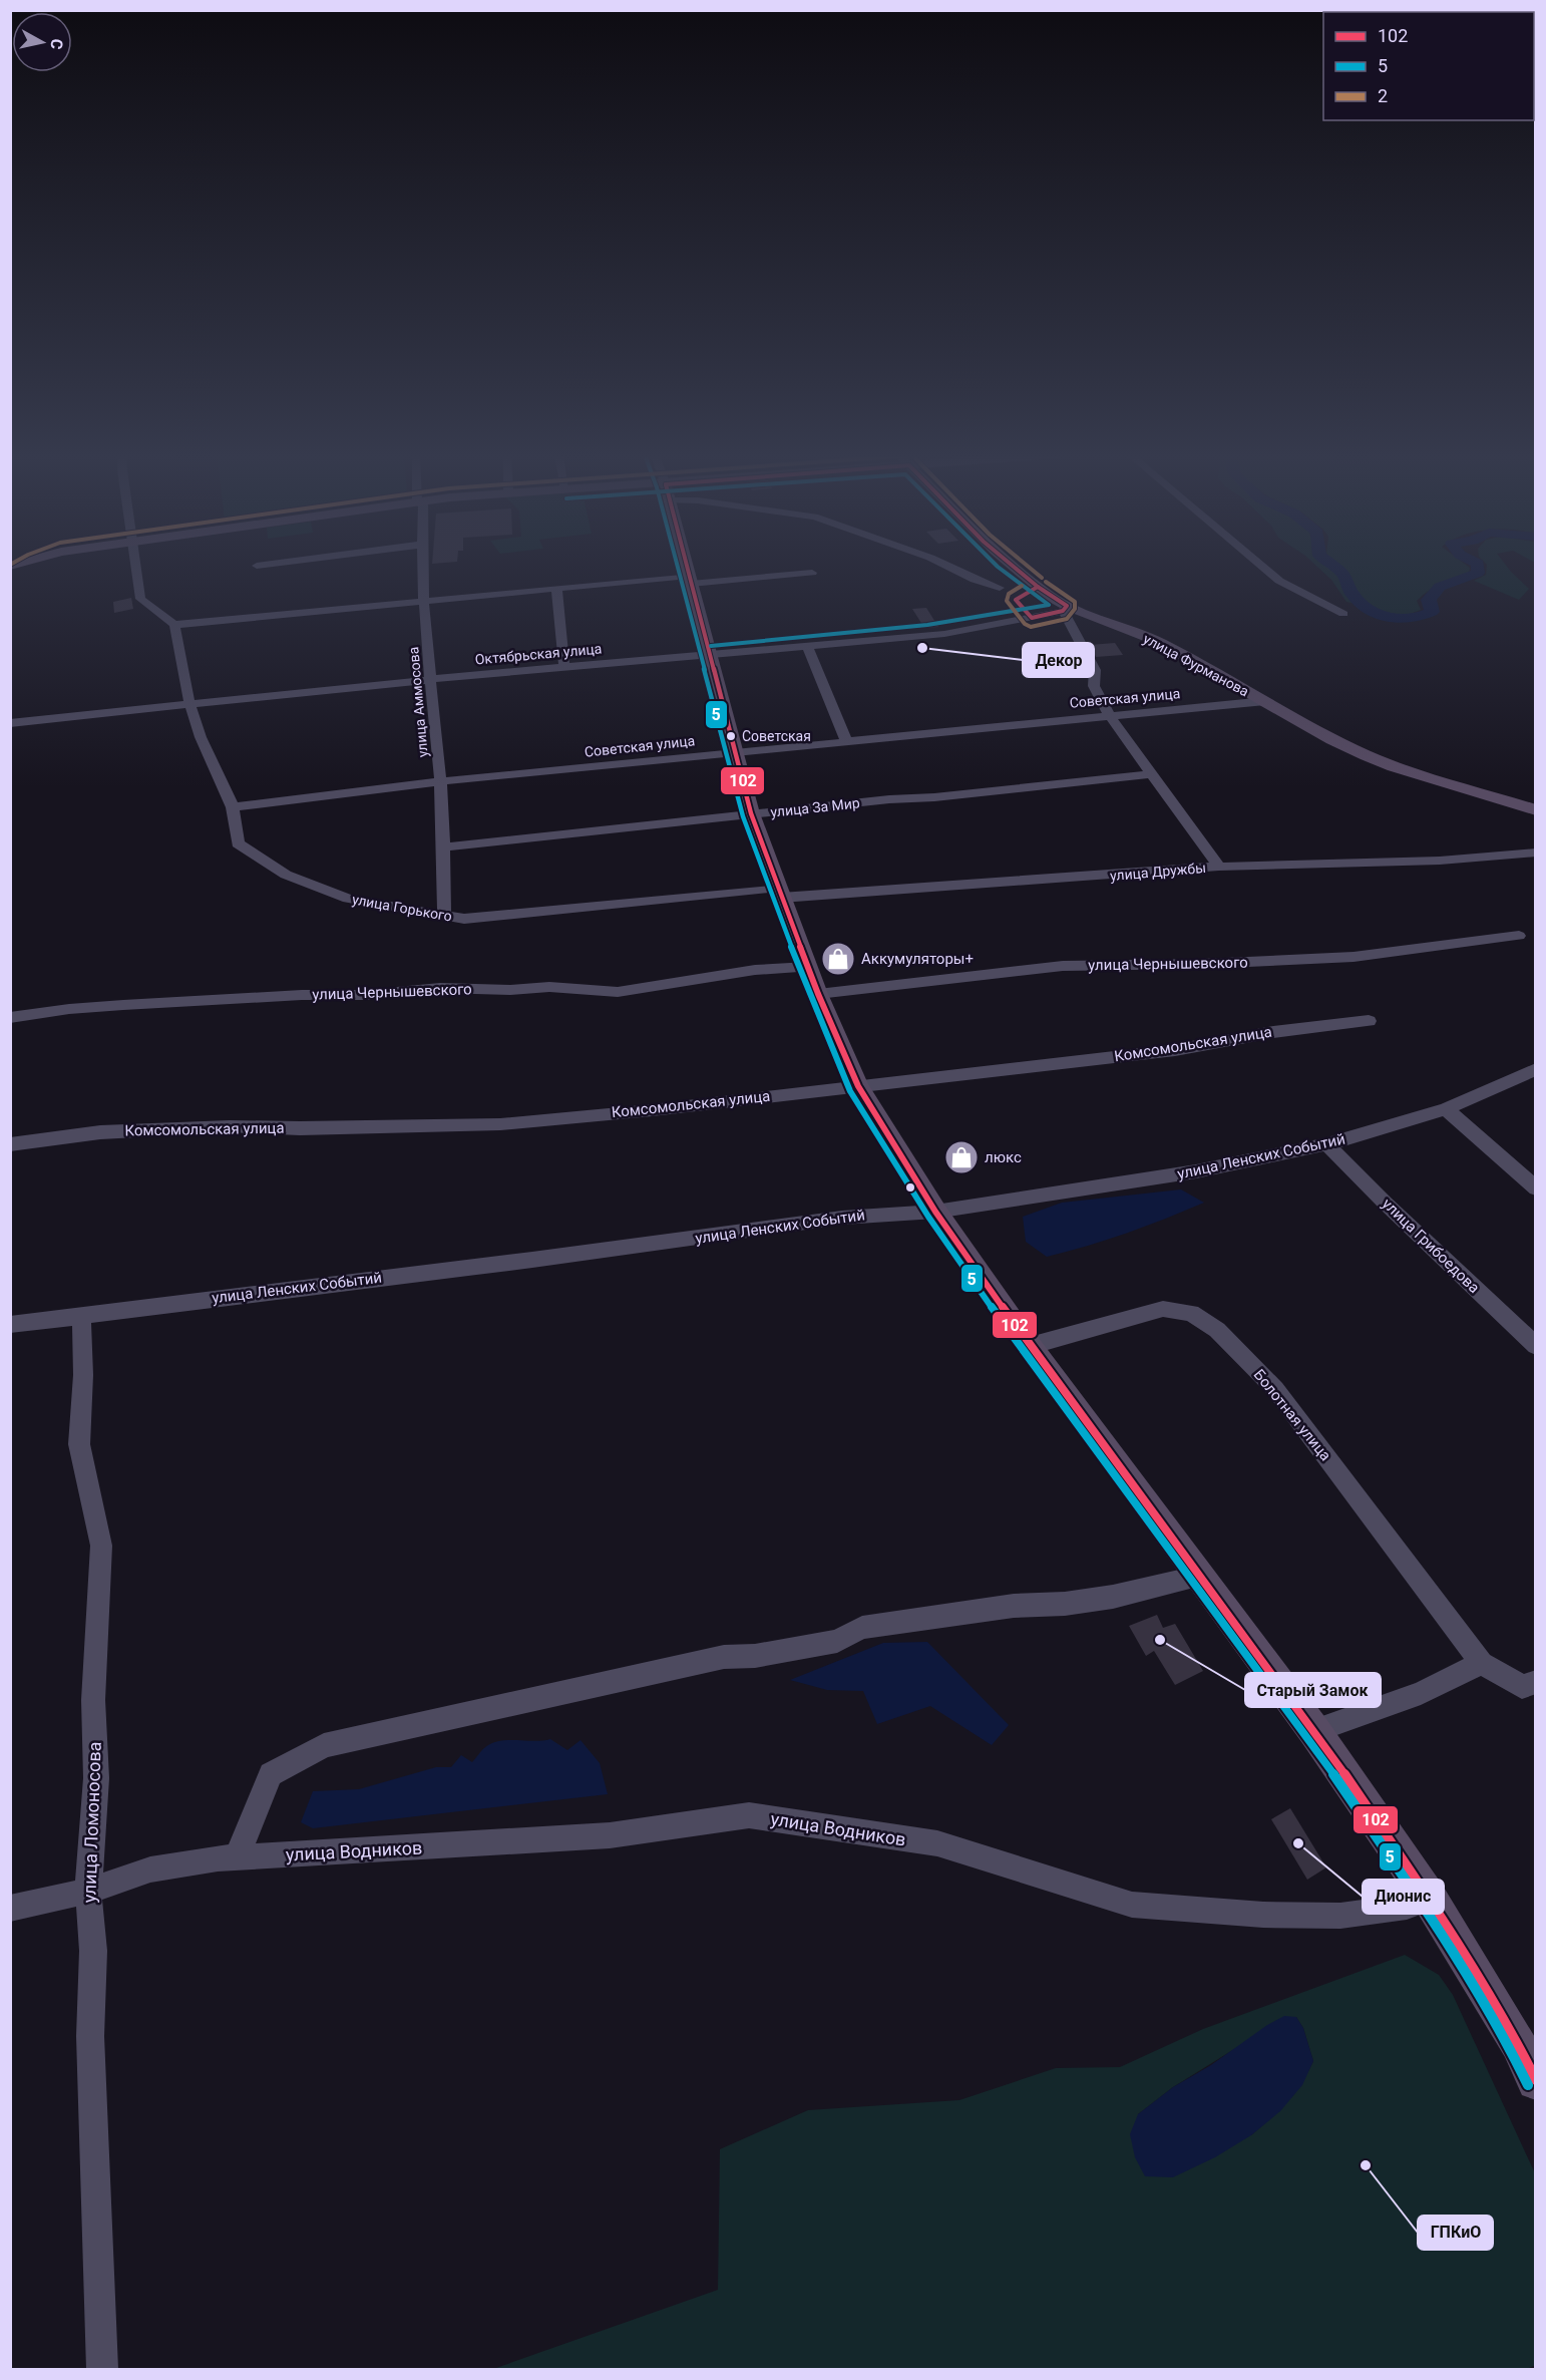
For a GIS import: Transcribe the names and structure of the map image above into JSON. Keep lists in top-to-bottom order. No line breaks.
{"streets":{"main road":["улица Фурманова"],"street":["Октябрьская улица","Советская улица","улица Аммосова","улица За Мир","улица Дружбы","улица Горького","улица Чернышевского","Комсомольская улица","улица Ленских Событий","улица Грибоедова","Болотная улица","улица Ломоносова","улица Водников"]},"crossings":[["Октябрьская улица","улица Фурманова"],["Октябрьская улица","улица Аммосова"],["Октябрьская улица","улица Горького"],["улица Фурманова","Советская улица"],["Советская улица","улица Аммосова"],["Советская улица","улица Горького"],["улица Аммосова","улица За Мир"],["улица Аммосова","улица Горького"],["улица Дружбы","улица Горького"],["улица Ленских Событий","улица Грибоедова"],["улица Ленских Событий","улица Ломоносова"],["улица Ломоносова","улица Водников"]],"places":{"other":["Декор","Советская","Старый Замок","Дионис","ГПКиО"],"shop":["Аккумуляторы+","люкс"]},"lines":["transit line 102","transit line 5","transit line 2"],"legend":["102","5","2"],"north":"right"}
